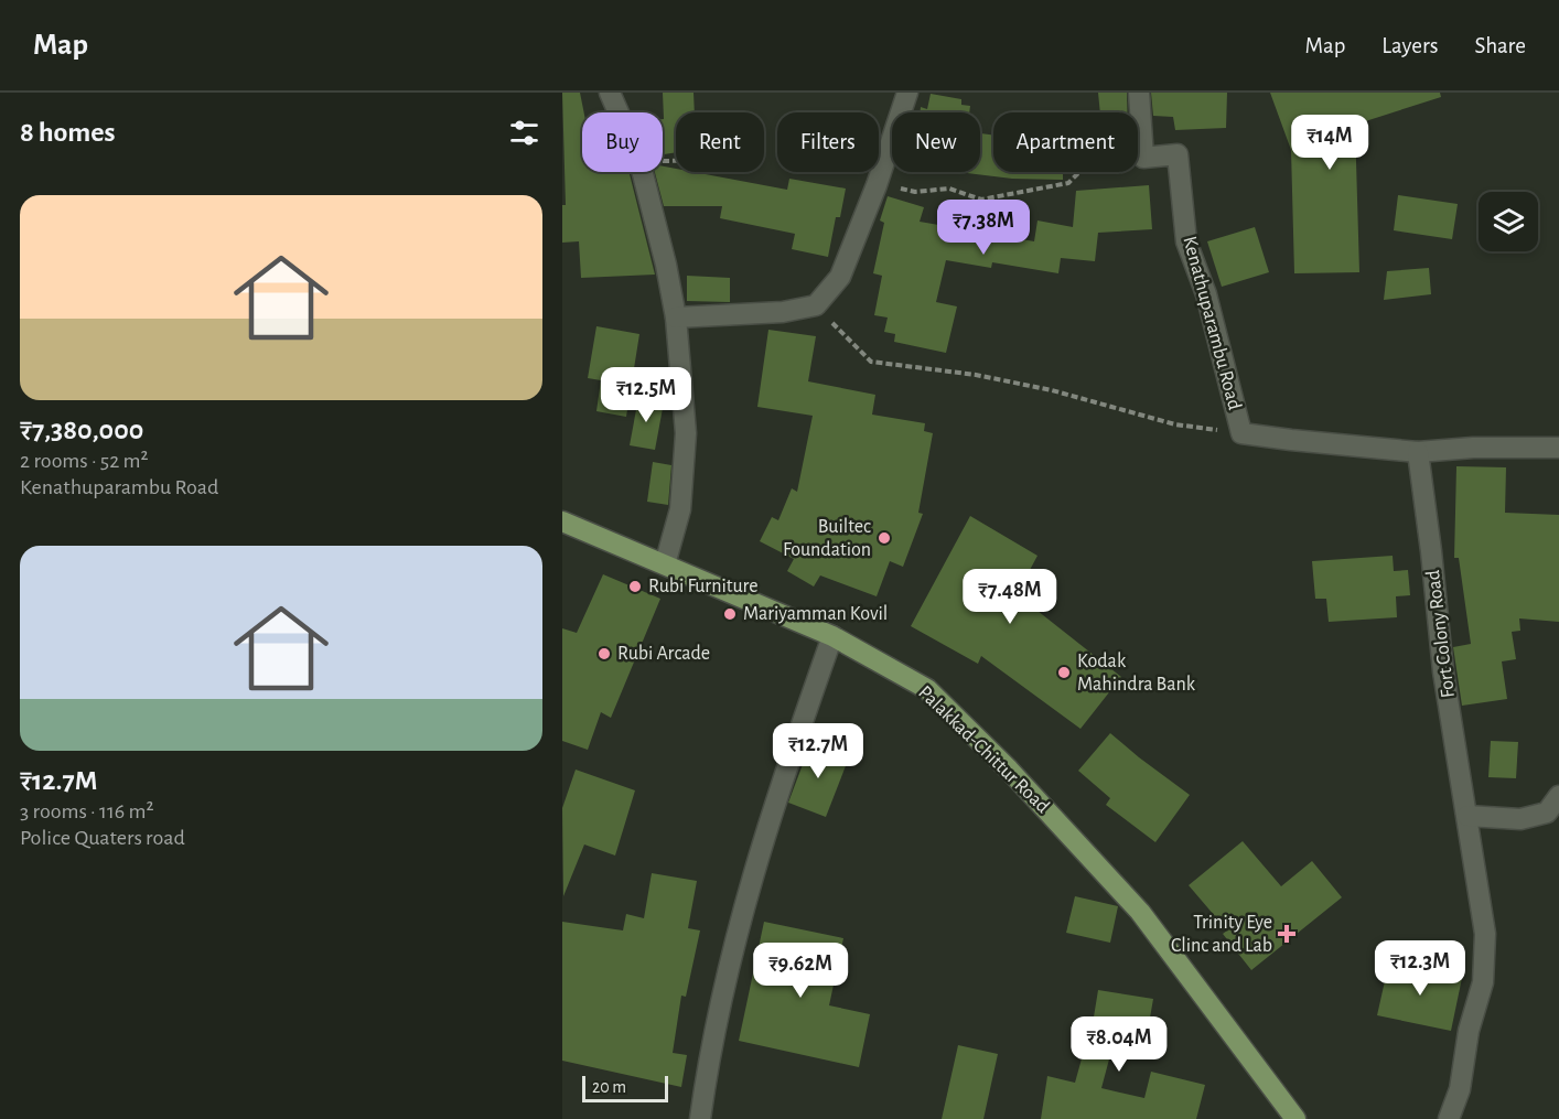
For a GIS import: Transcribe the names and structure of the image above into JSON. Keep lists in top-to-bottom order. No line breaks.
{"streets":{"main road":["Palakkad-Chittur Road"],"street":["Kenathuparambu Road","Fort Colony Road"]},"places":{"other":["Builtec Foundation","Rubi Furniture","Mariyamman Kovil","Rubi Arcade","Kodak Mahindra Bank"],"health":["Trinity Eye Clinc and Lab"]},"scale_bar":"20 m","page":{"header":"Map","nav":["Map","Layers","Share"],"heading":"8 homes","chip":["Buy","Rent","Filters","New","Apartment"],"price":["₹14M","₹7.38M","₹12.5M","₹7.48M","₹12.7M","₹12.3M","₹9.62M","₹8.04M"],"list":[{"name":"₹7,380,000","note":"2 rooms · 52 m² · Kenathuparambu Road"},{"name":"₹12.7M","note":"3 rooms · 116 m² · Police Quaters road"}],"scale":"20 m"}}
